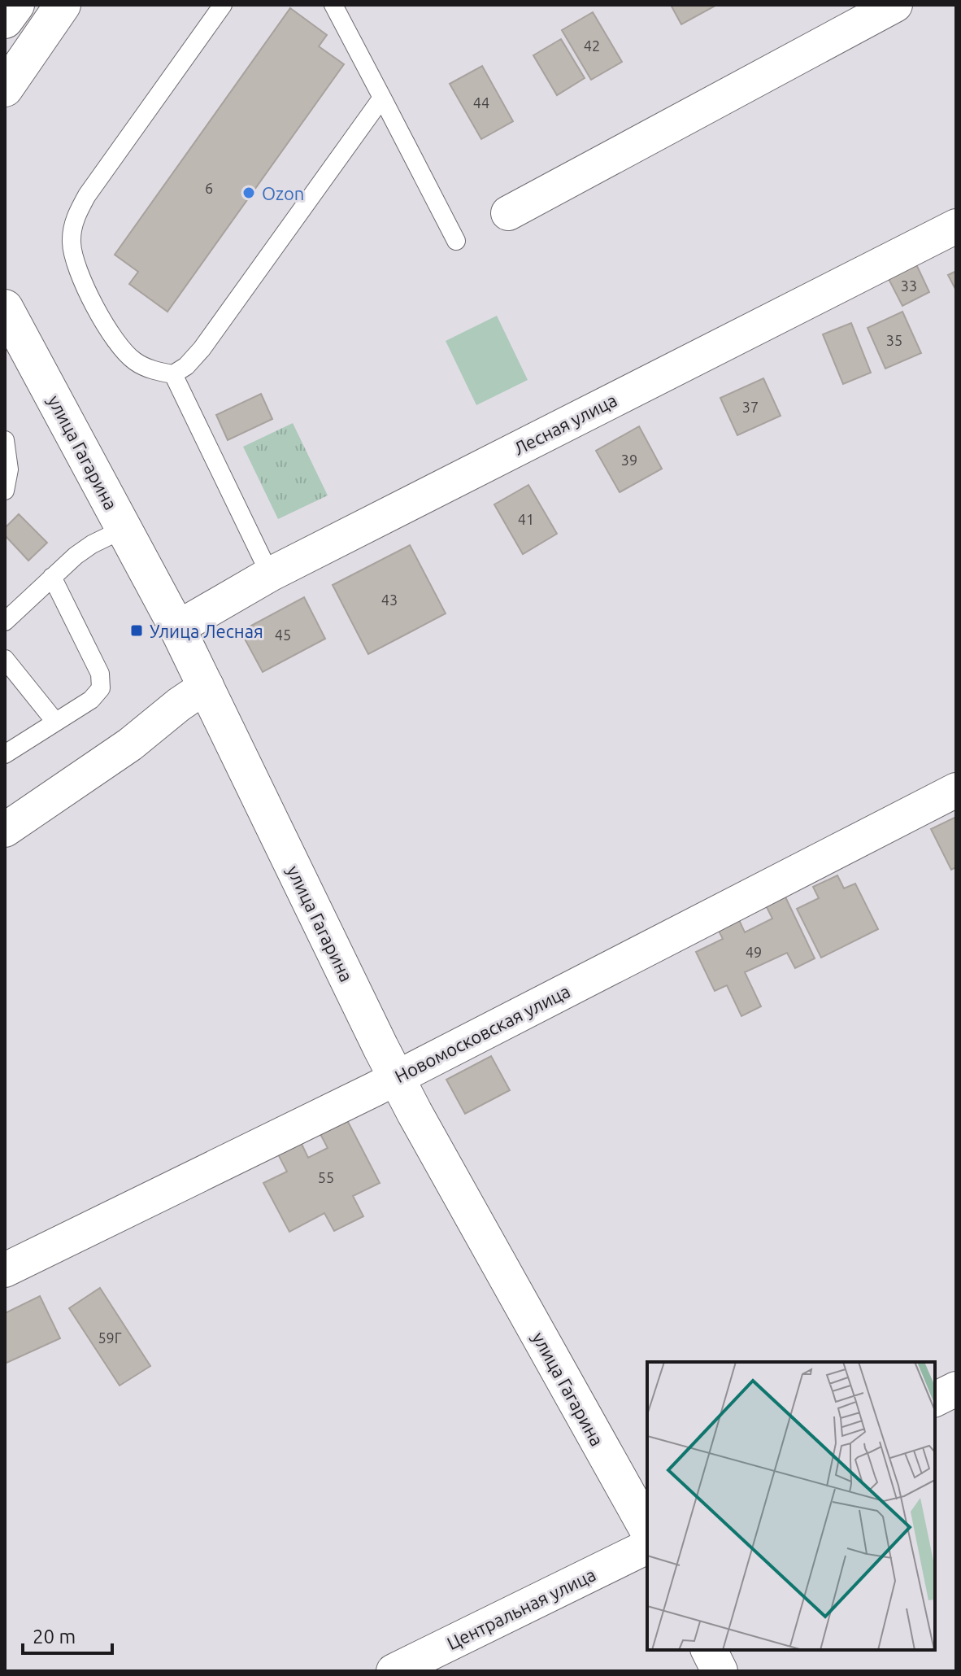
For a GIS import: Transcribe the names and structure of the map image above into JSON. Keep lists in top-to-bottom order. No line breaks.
{"streets":{"street":["Лесная улица","улица Гагарина","Новомосковская улица","Центральная улица"]},"crossings":[["Лесная улица","улица Гагарина"],["улица Гагарина","Новомосковская улица"]],"places":{"other":["Ozon"],"transit":["Улица Лесная"]},"house_numbers":["42","44","6","33","35","37","39","41","43","45","49","55","59Г"],"scale_bar":"20 m"}
